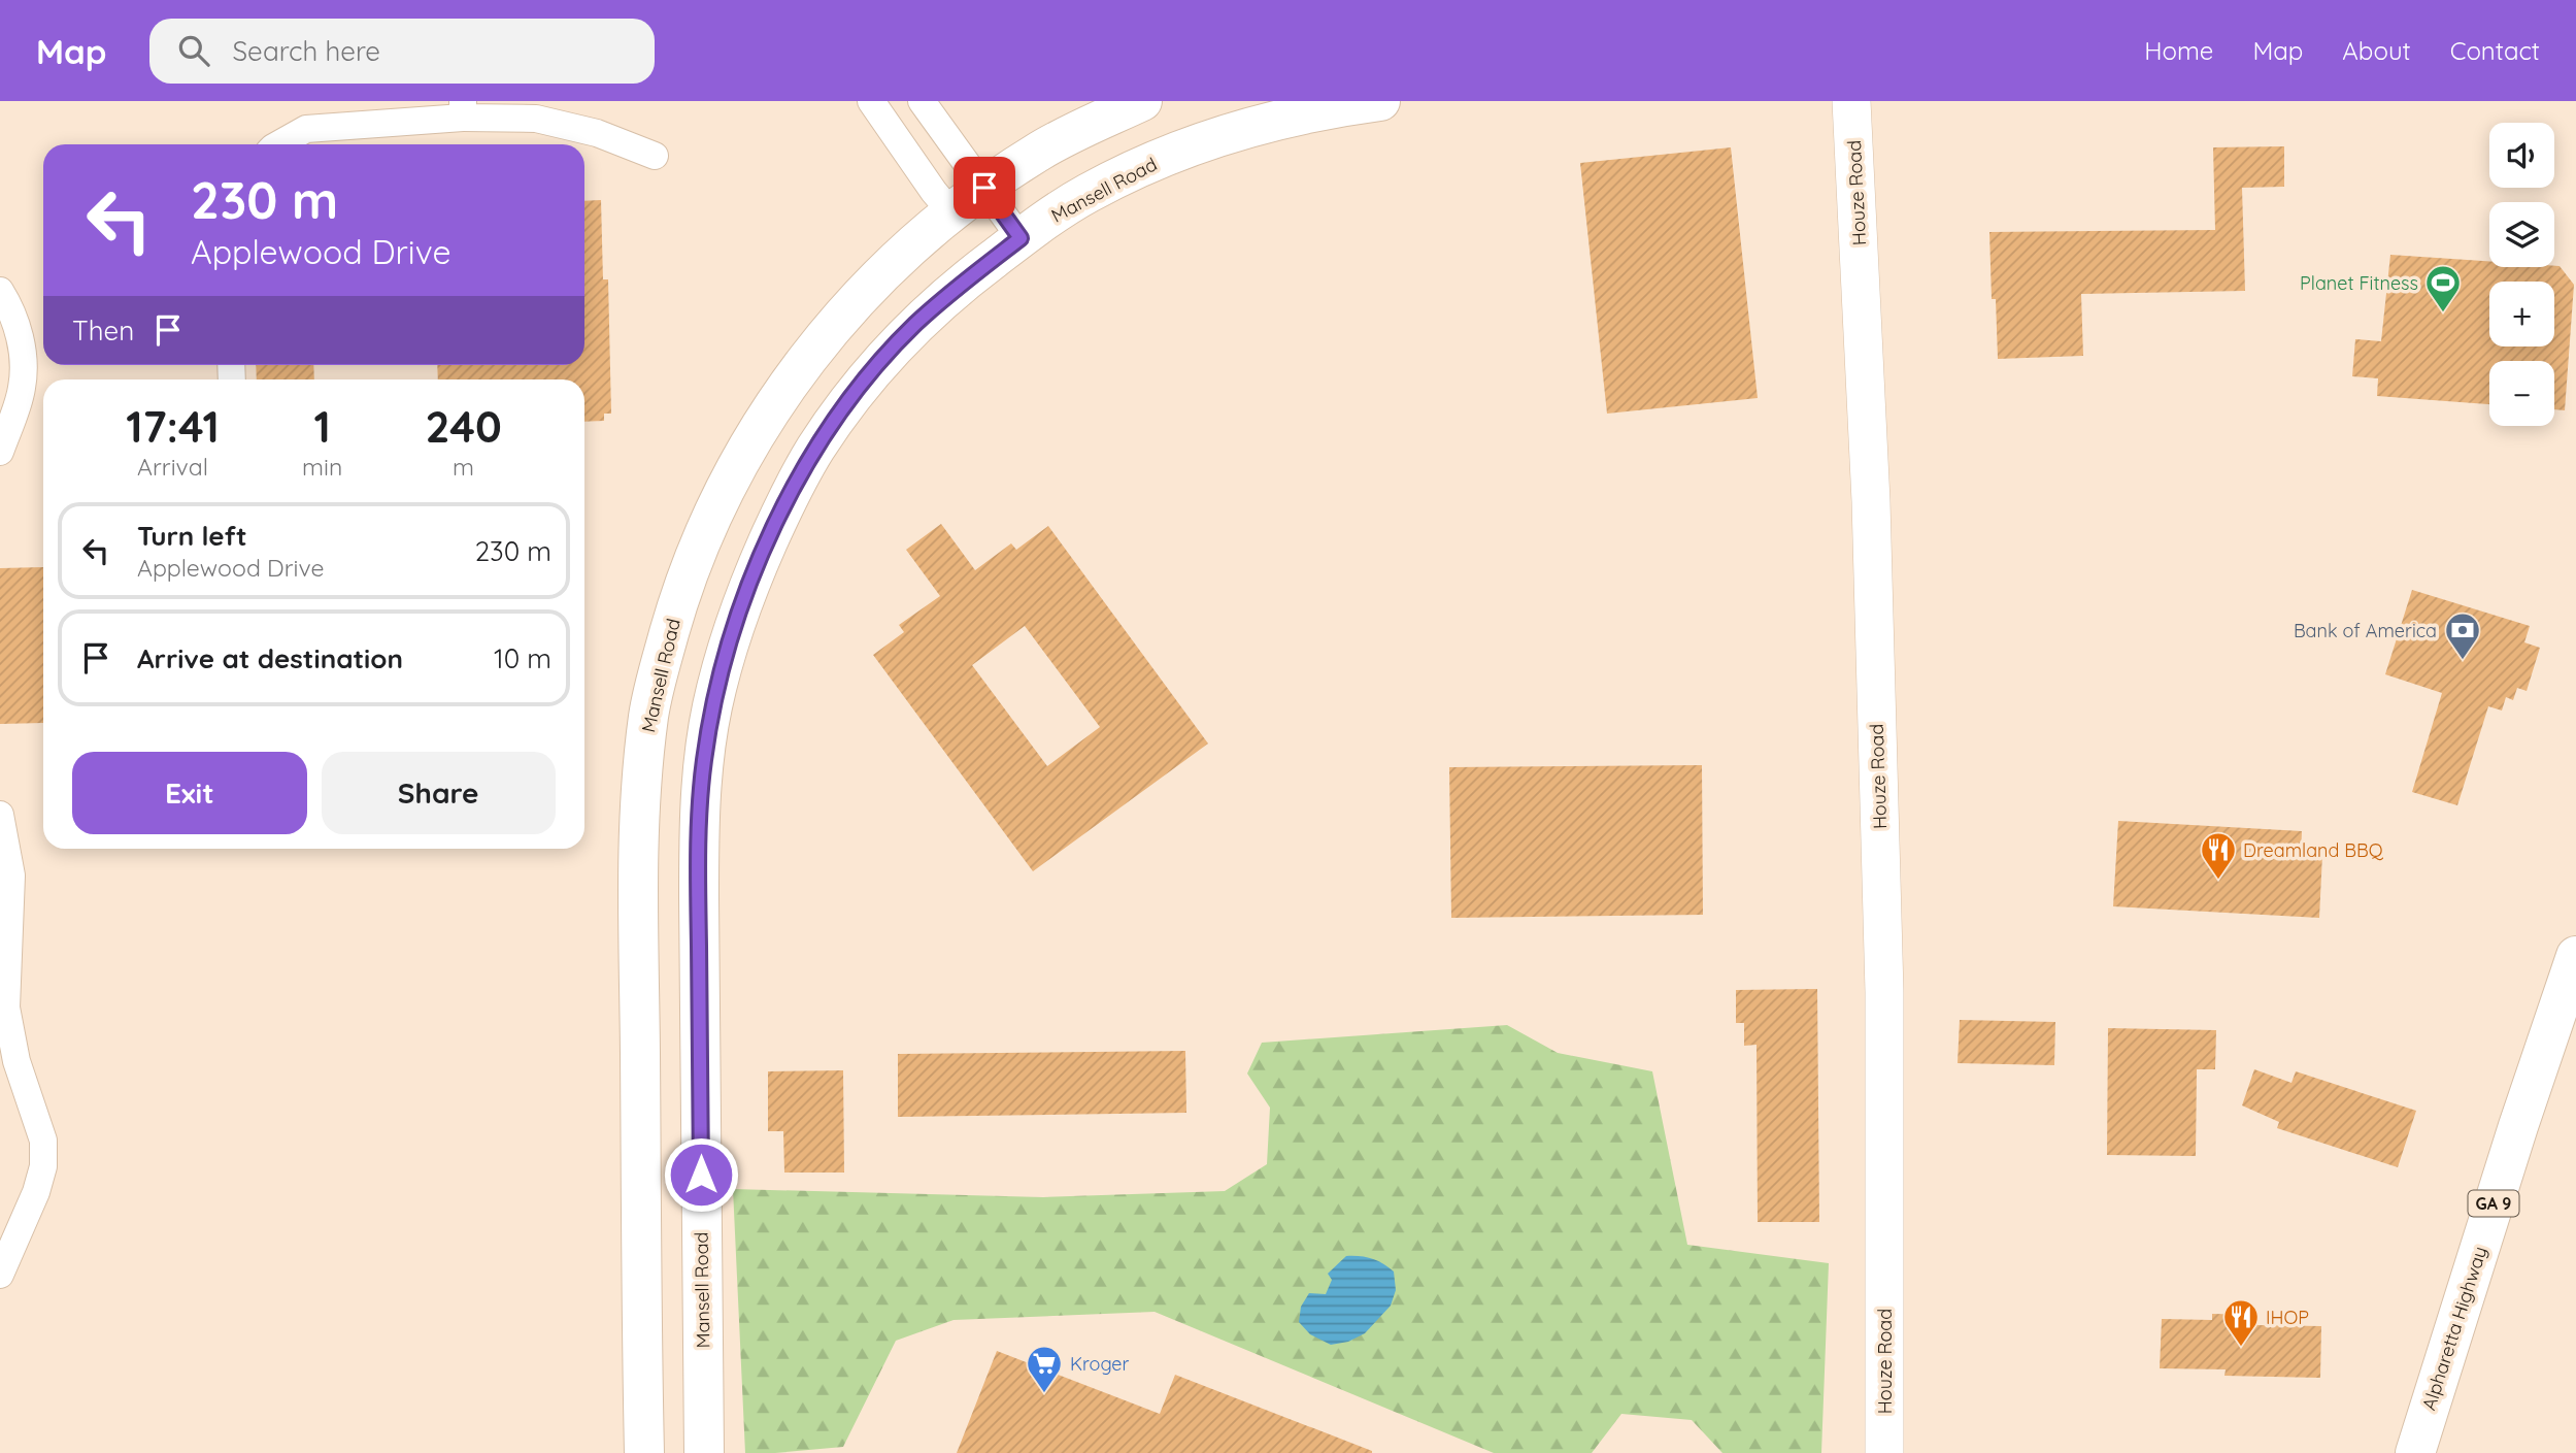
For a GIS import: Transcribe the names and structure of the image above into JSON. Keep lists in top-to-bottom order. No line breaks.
{"streets":{"main road":["Mansell Road","GA 9","Alpharetta Highway"],"street":["Houze Road"]},"places":{"sports":["Planet Fitness"],"bank":["Bank of America"],"restaurant":["Dreamland BBQ","IHOP"],"supermarket":["Kroger"]},"page":{"header":"Map","search":"Search here","nav":["Home","Map","About","Contact"],"map_buttons":["+","−"],"turn":["230 m","Applewood Drive"],"then":"Then","eta":["17:41","Arrival","1","min","240","m"],"list":[{"name":"Turn left","note":"Applewood Drive","value":"230 m"},{"name":"Arrive at destination","value":"10 m"}],"buttons":["Exit","Share"]}}
